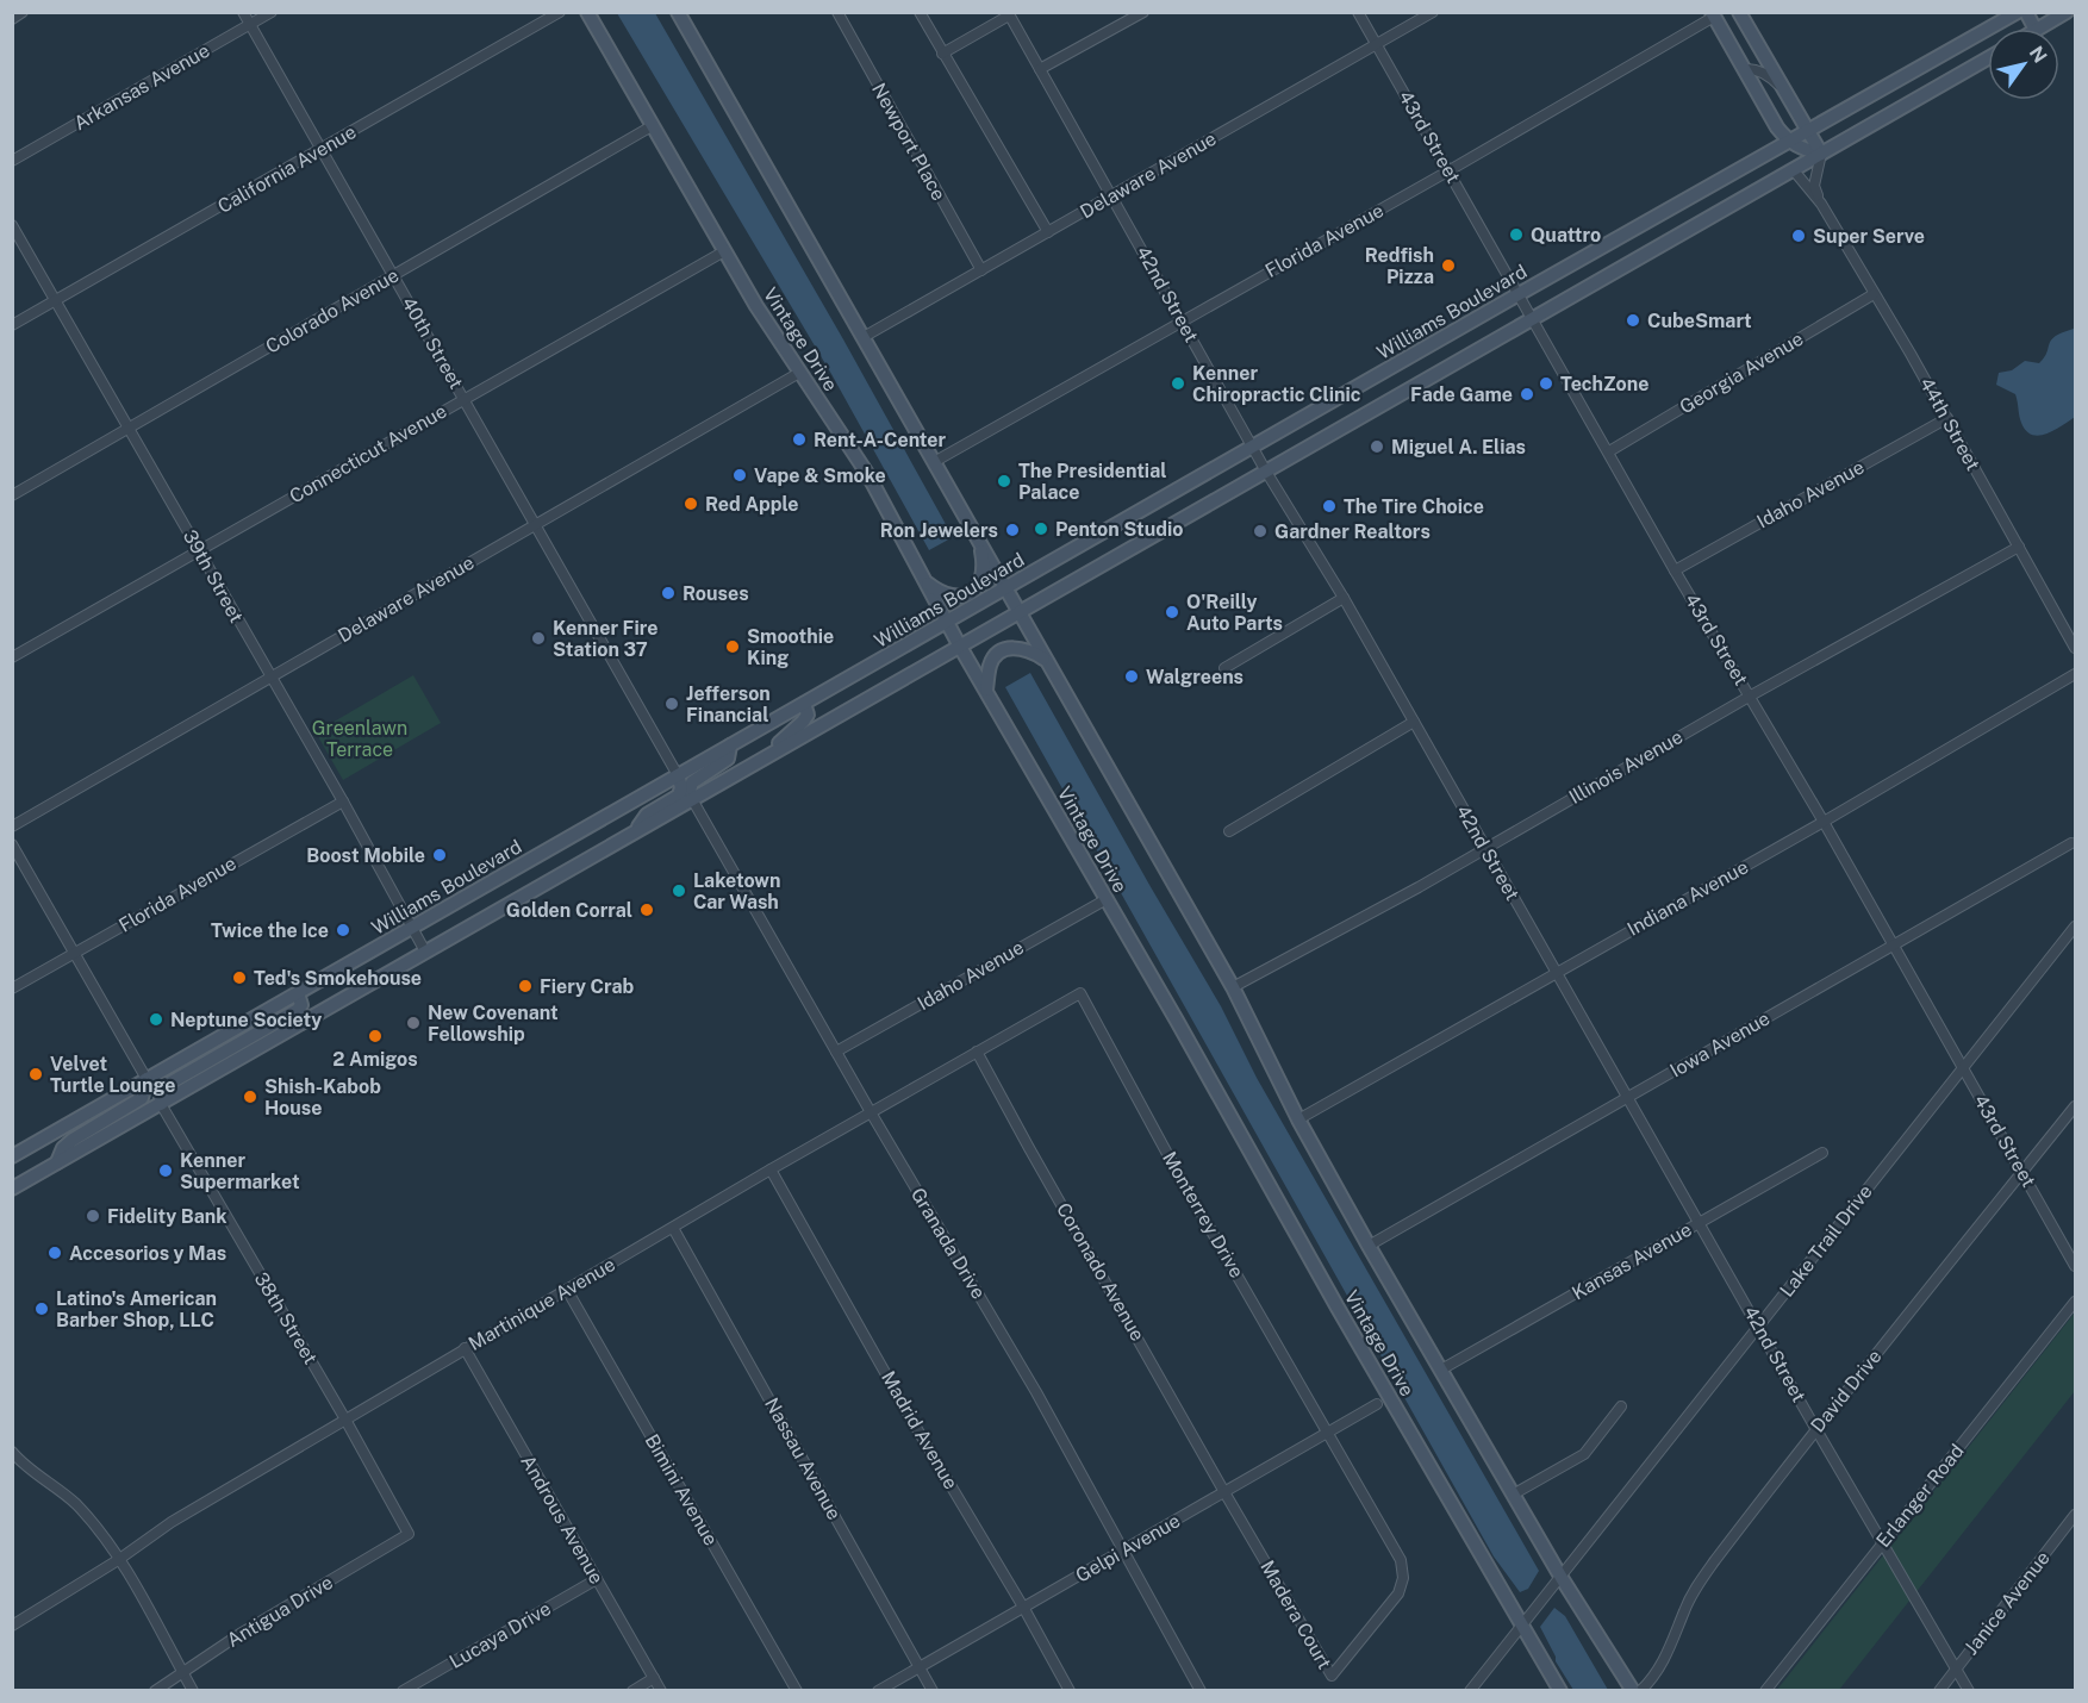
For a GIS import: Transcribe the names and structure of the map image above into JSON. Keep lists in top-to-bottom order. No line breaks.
{"streets":{"street":["Arkansas Avenue","43rd Street","Newport Place","California Avenue","Delaware Avenue","Florida Avenue","42nd Street","Colorado Avenue","Williams Boulevard","Vintage Drive","40th Street","Georgia Avenue","44th Street","Connecticut Avenue","Idaho Avenue","39th Street","Illinois Avenue","Indiana Avenue","Iowa Avenue","Monterrey Drive","Lake Trail Drive","Granada Drive","Kansas Avenue","Coronado Avenue","Martinique Avenue","38th Street","David Drive","Madrid Avenue","Nassau Avenue","Bimini Avenue","Erlanger Road","Androus Avenue","Gelpi Avenue","Janice Avenue","Antigua Drive","Madera Court","Lucaya Drive"]},"crossings":[["Arkansas Avenue","40th Street"],["43rd Street","Delaware Avenue"],["43rd Street","Florida Avenue"],["43rd Street","Williams Boulevard"],["43rd Street","Georgia Avenue"],["43rd Street","Idaho Avenue"],["43rd Street","Illinois Avenue"],["43rd Street","Indiana Avenue"],["43rd Street","Iowa Avenue"],["43rd Street","Lake Trail Drive"],["43rd Street","David Drive"],["Newport Place","Delaware Avenue"],["California Avenue","40th Street"],["California Avenue","39th Street"],["Delaware Avenue","42nd Street"],["Delaware Avenue","Vintage Drive"],["Delaware Avenue","40th Street"],["Delaware Avenue","39th Street"],["Florida Avenue","42nd Street"],["Florida Avenue","Vintage Drive"],["Florida Avenue","39th Street"],["42nd Street","Williams Boulevard"],["42nd Street","Illinois Avenue"],["42nd Street","Indiana Avenue"],["42nd Street","Iowa Avenue"],["42nd Street","Lake Trail Drive"],["42nd Street","Kansas Avenue"],["42nd Street","David Drive"],["42nd Street","Erlanger Road"],["42nd Street","Janice Avenue"],["Colorado Avenue","Vintage Drive"],["Colorado Avenue","40th Street"],["Colorado Avenue","39th Street"],["Williams Boulevard","Vintage Drive"],["Williams Boulevard","40th Street"],["Williams Boulevard","39th Street"],["Vintage Drive","Connecticut Avenue"],["Vintage Drive","Idaho Avenue"],["Vintage Drive","Illinois Avenue"],["Vintage Drive","Indiana Avenue"],["Vintage Drive","Iowa Avenue"],["Vintage Drive","Lake Trail Drive"],["Vintage Drive","Kansas Avenue"],["40th Street","Connecticut Avenue"],["Georgia Avenue","44th Street"],["44th Street","Idaho Avenue"],["44th Street","Illinois Avenue"],["Connecticut Avenue","39th Street"],["Idaho Avenue","Granada Drive"],["Monterrey Drive","Martinique Avenue"],["Monterrey Drive","Gelpi Avenue"],["Monterrey Drive","Madera Court"],["Granada Drive","Martinique Avenue"],["Granada Drive","Gelpi Avenue"],["Coronado Avenue","Martinique Avenue"],["Coronado Avenue","Gelpi Avenue"],["Coronado Avenue","Madera Court"],["Martinique Avenue","38th Street"],["Martinique Avenue","Madrid Avenue"],["Martinique Avenue","Nassau Avenue"],["Martinique Avenue","Bimini Avenue"],["Martinique Avenue","Androus Avenue"],["38th Street","Antigua Drive"],["Madrid Avenue","Gelpi Avenue"],["Nassau Avenue","Gelpi Avenue"],["Androus Avenue","Lucaya Drive"],["Gelpi Avenue","Madera Court"]],"parks":["Greenlawn Terrace"],"places":["Quattro","Super Serve","Redfish Pizza","CubeSmart","Kenner Chiropractic Clinic","TechZone","Fade Game","Rent-A-Center","Miguel A. Elias","Vape & Smoke","The Presidential Palace","Red Apple","The Tire Choice","Penton Studio","Ron Jewelers","Gardner Realtors","Rouses","O'Reilly Auto Parts","Kenner Fire Station 37","Smoothie King","Walgreens","Jefferson Financial","Boost Mobile","Laketown Car Wash","Golden Corral","Twice the Ice","Ted's Smokehouse","Fiery Crab","Neptune Society","New Covenant Fellowship","2 Amigos","Velvet Turtle Lounge","Shish-Kabob House","Kenner Supermarket","Fidelity Bank","Accesorios y Mas","Latino's American Barber Shop, LLC"],"north":"top right"}
